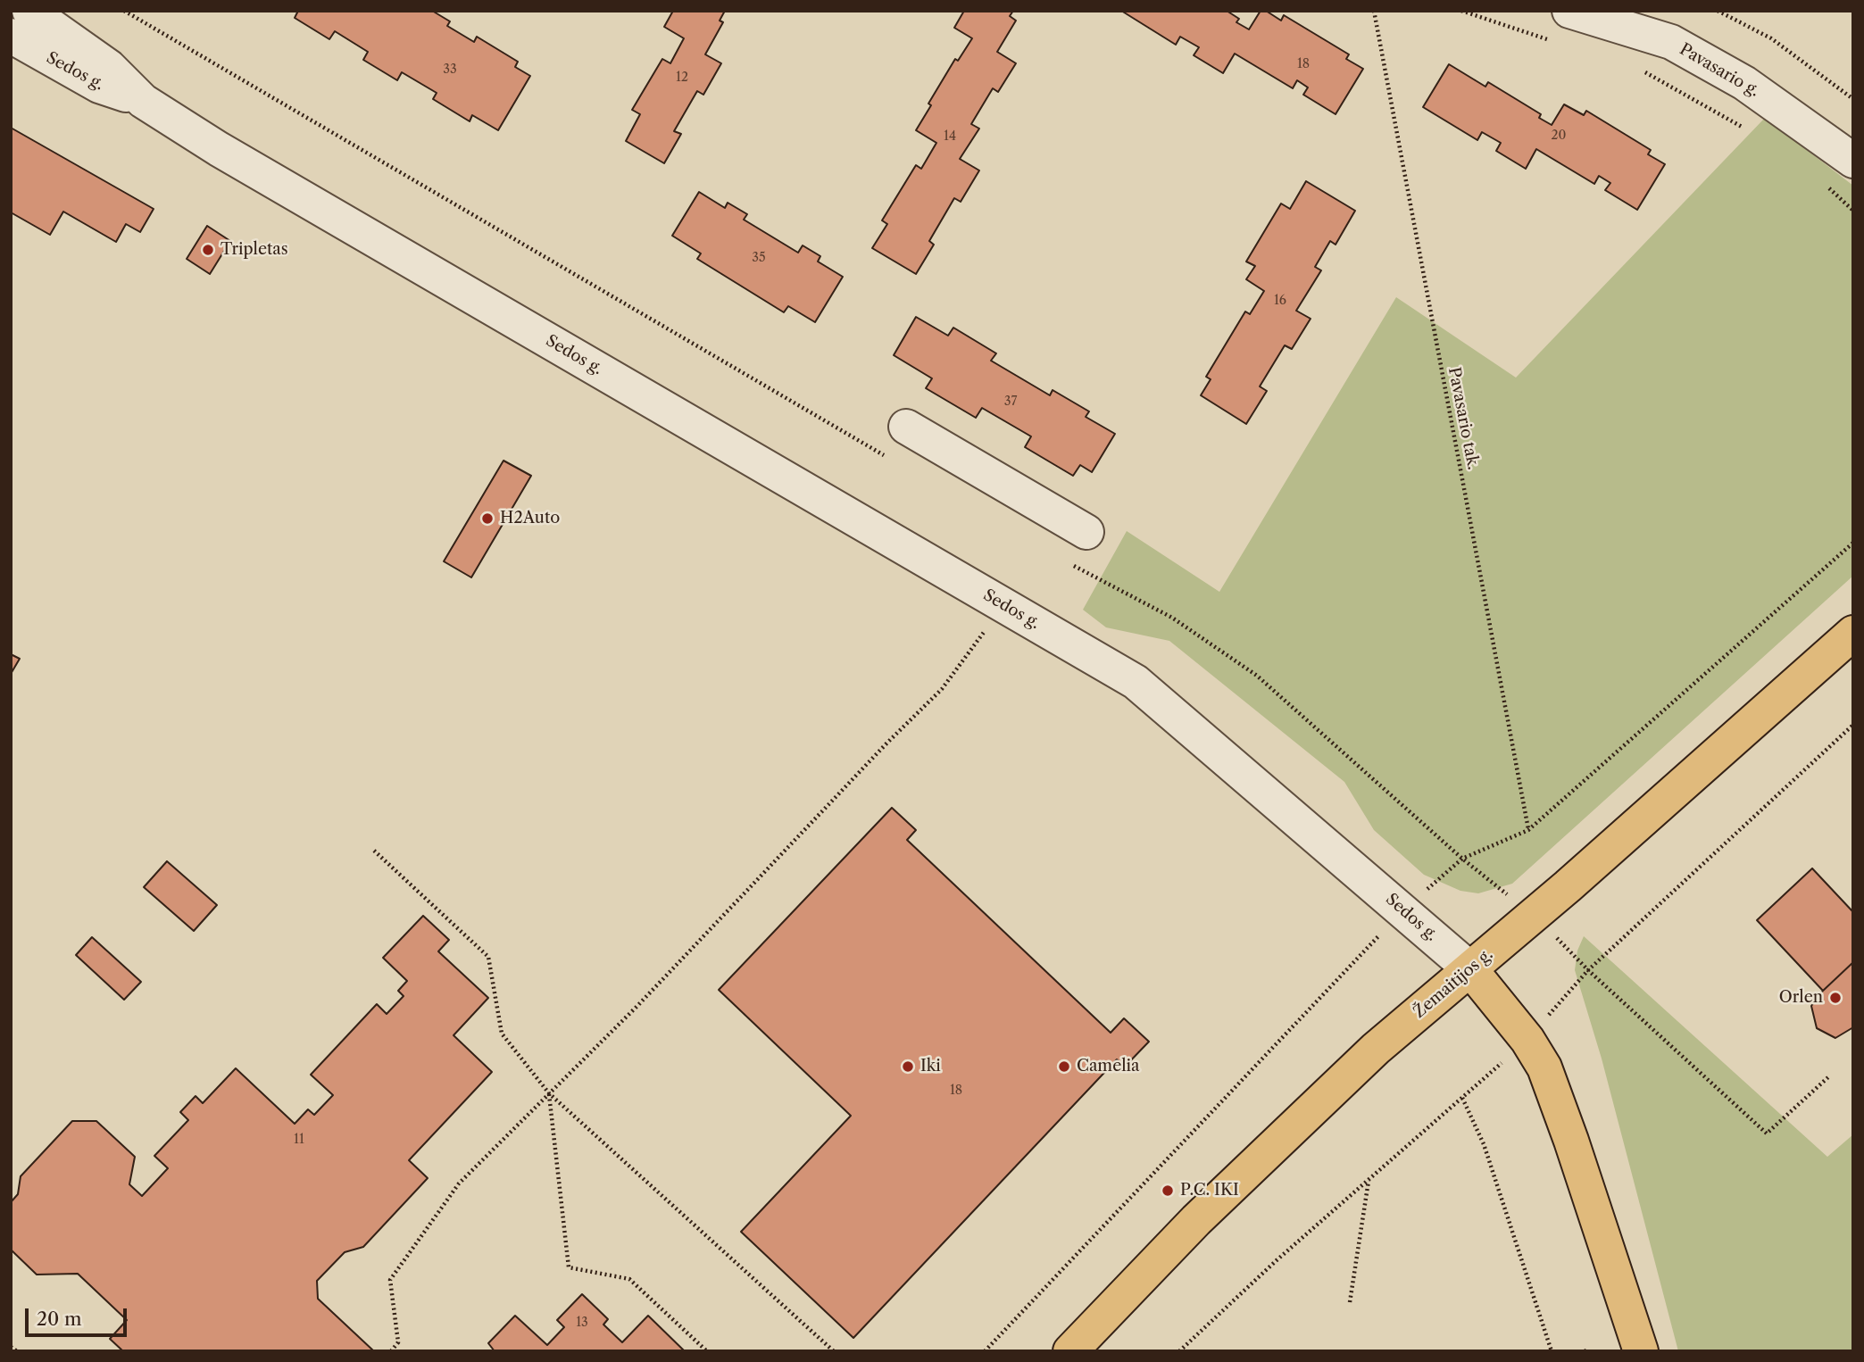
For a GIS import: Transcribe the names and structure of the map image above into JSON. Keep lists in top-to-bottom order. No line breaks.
{"streets":{"main road":["Sedos g.","Žemaitijos g."],"street":["Pavasario g."],"path":["Pavasario tak."]},"crossings":[["Sedos g.","Žemaitijos g."]],"places":["Tripletas","H2Auto","Orlen","Iki","Camelia","P.C. IKI"],"house_numbers":["18","33","12","20","14","35","16","37","18","11","13"],"scale_bar":"20 m"}
